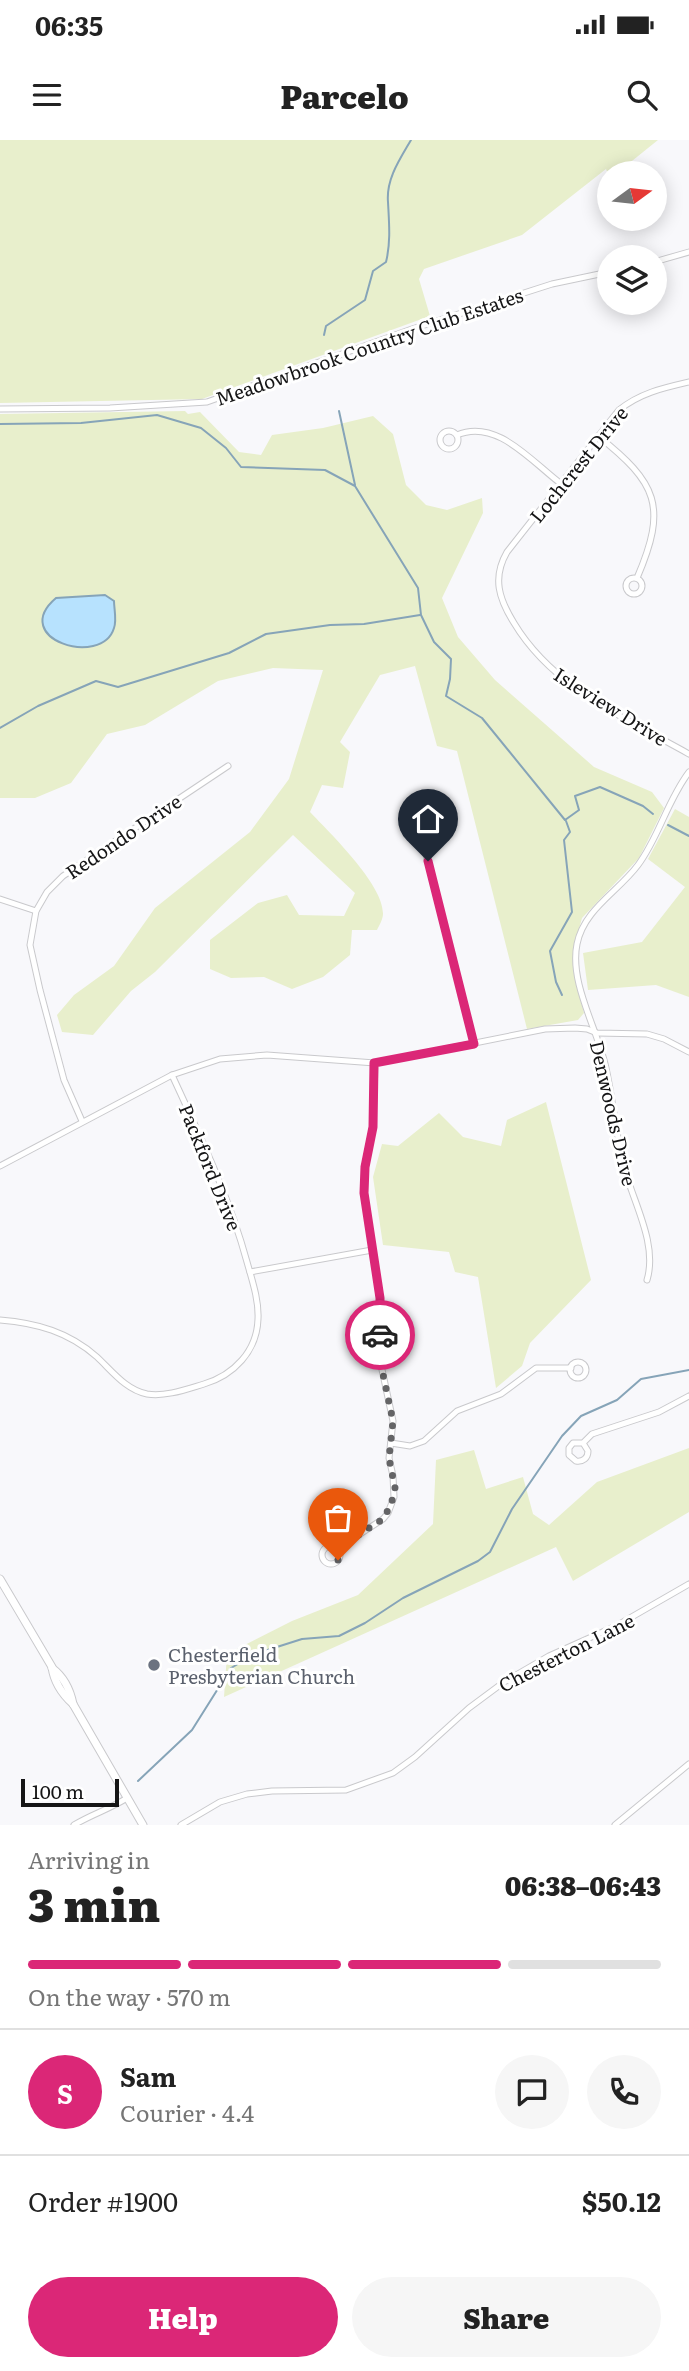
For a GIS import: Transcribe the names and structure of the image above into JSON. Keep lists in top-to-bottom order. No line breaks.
{"streets":{"street":["Meadowbrook Country Club Estates","Lochcrest Drive","Isleview Drive","Redondo Drive","Denwoods Drive","Packford Drive","Chesterton Lane"]},"crossings":[["Lochcrest Drive","Isleview Drive"]],"places":["Chesterfield Presbyterian Church"],"scale_bar":"100 m","north":"right","page":{"status":"06:35","header":"Parcelo","scale":"100 m","heading":["3 min","Arriving in","06:38–06:43"],"panel":["Sam","Courier · 4.4","Order #1900","$50.12"],"bar":"On the way · 570 m","round":"S","buttons":["Help","Share"]}}
